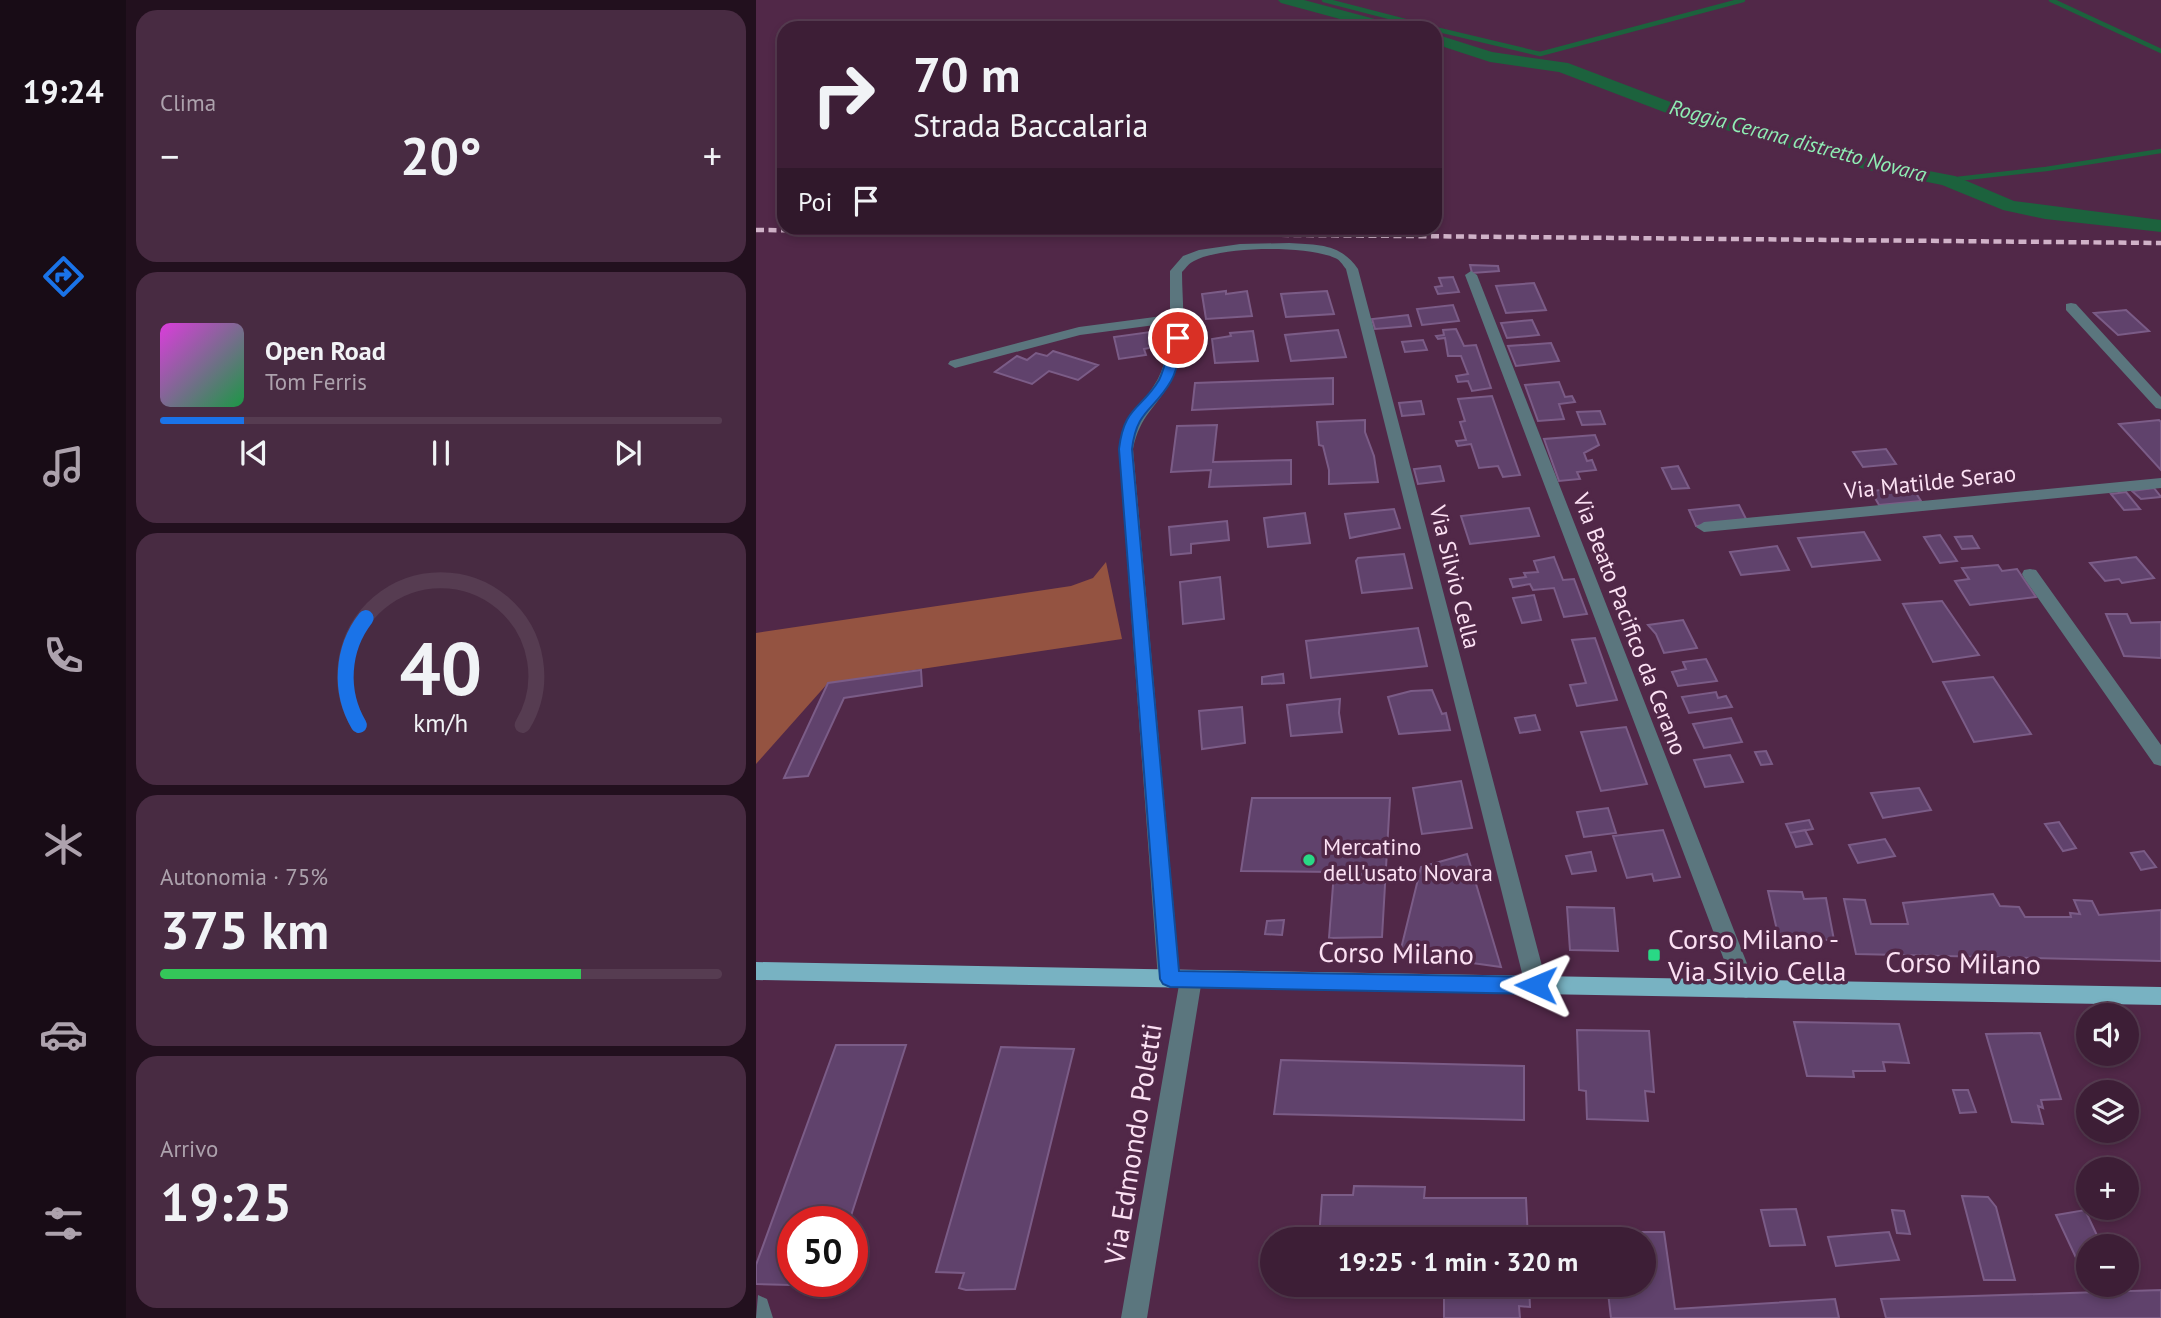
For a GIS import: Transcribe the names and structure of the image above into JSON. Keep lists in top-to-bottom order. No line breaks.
{"streets":{"main road":["Corso Milano"],"street":["Via Matilde Serao","Via Silvio Cella","Via Beato Pacifico da Cerano","Via Edmondo Poletti"]},"crossings":[["Via Silvio Cella","Corso Milano"],["Via Silvio Cella","Via Edmondo Poletti"],["Via Beato Pacifico da Cerano","Corso Milano"],["Corso Milano","Via Edmondo Poletti"]],"water":["Roggia Cerana distretto Novara"],"places":{"other":["Mercatino dell'usato Novara"],"transit":["Corso Milano - Via Silvio Cella"]},"page":{"tabs":"19:24","tile":["Clima",["Autonomia · 75%","375 km"],["Arrivo","19:25"]],"turn":["70 m","Strada Baccalaria"],"heat":["−","20°","+"],"then":"Poi","song":["Open Road","Tom Ferris"],"map_buttons":["+","−"],"limit":"50","trip":"19:25 · 1 min · 320 m","gauge":["40","km/h"]}}
